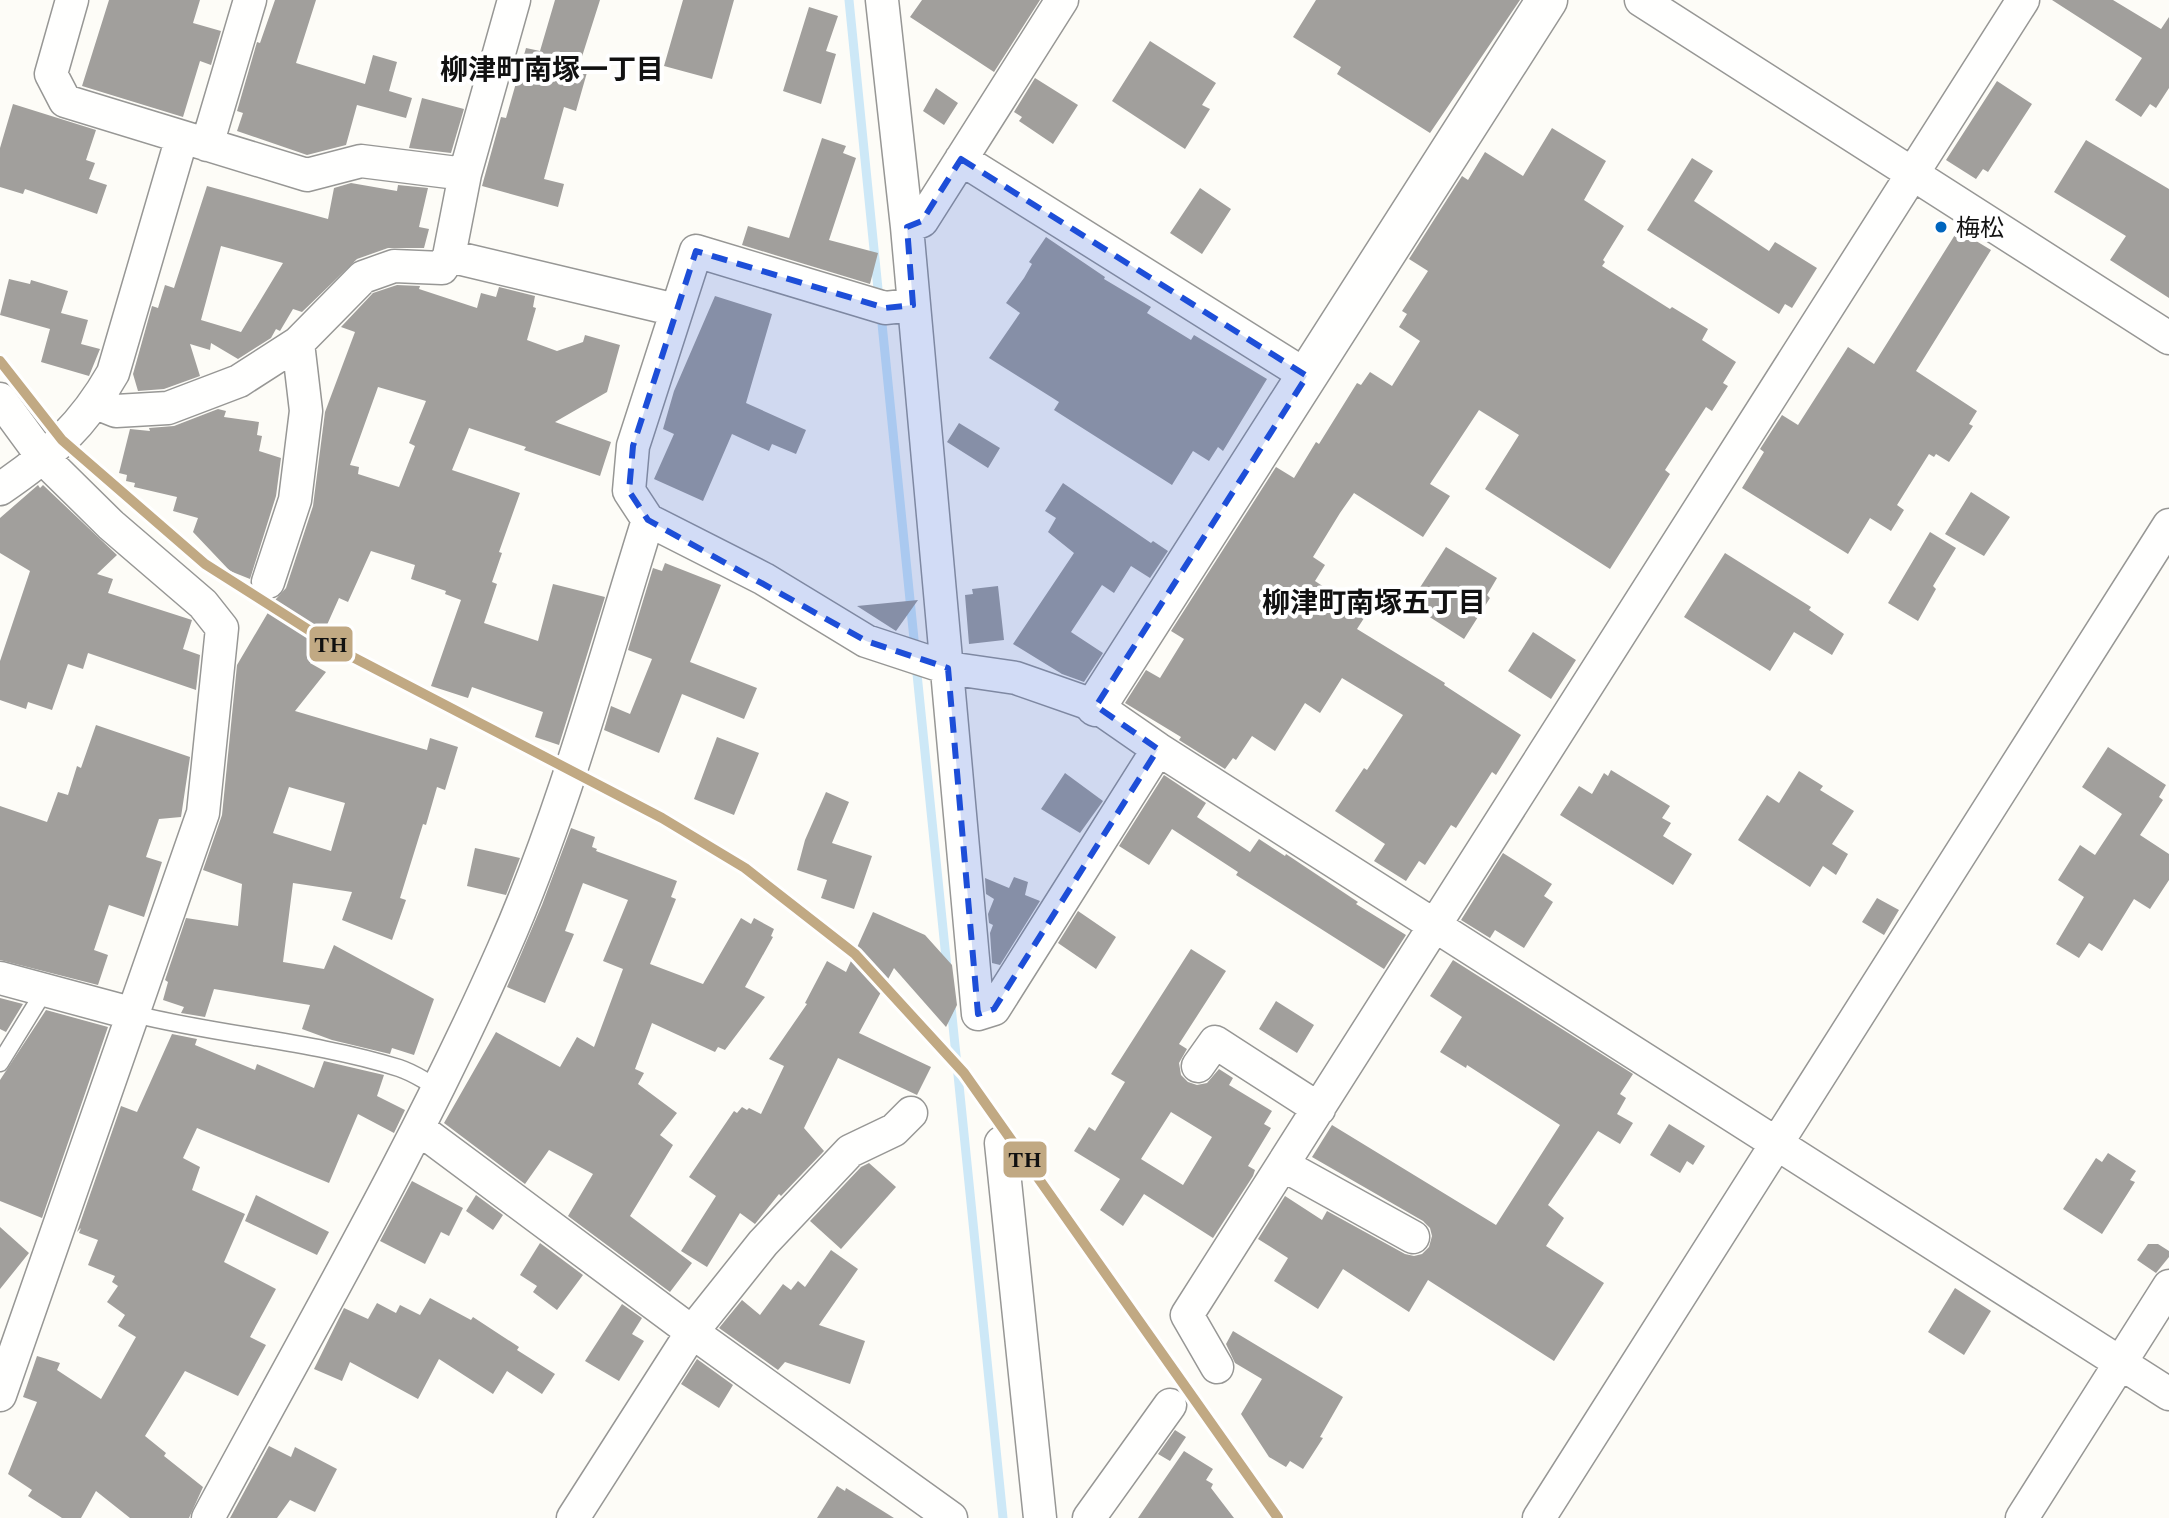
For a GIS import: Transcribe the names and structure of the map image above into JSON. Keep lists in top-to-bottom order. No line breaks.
{"districts":["柳津町南塚一丁目","柳津町南塚五丁目"],"places":["梅松"],"lines":["transit line TH"]}
